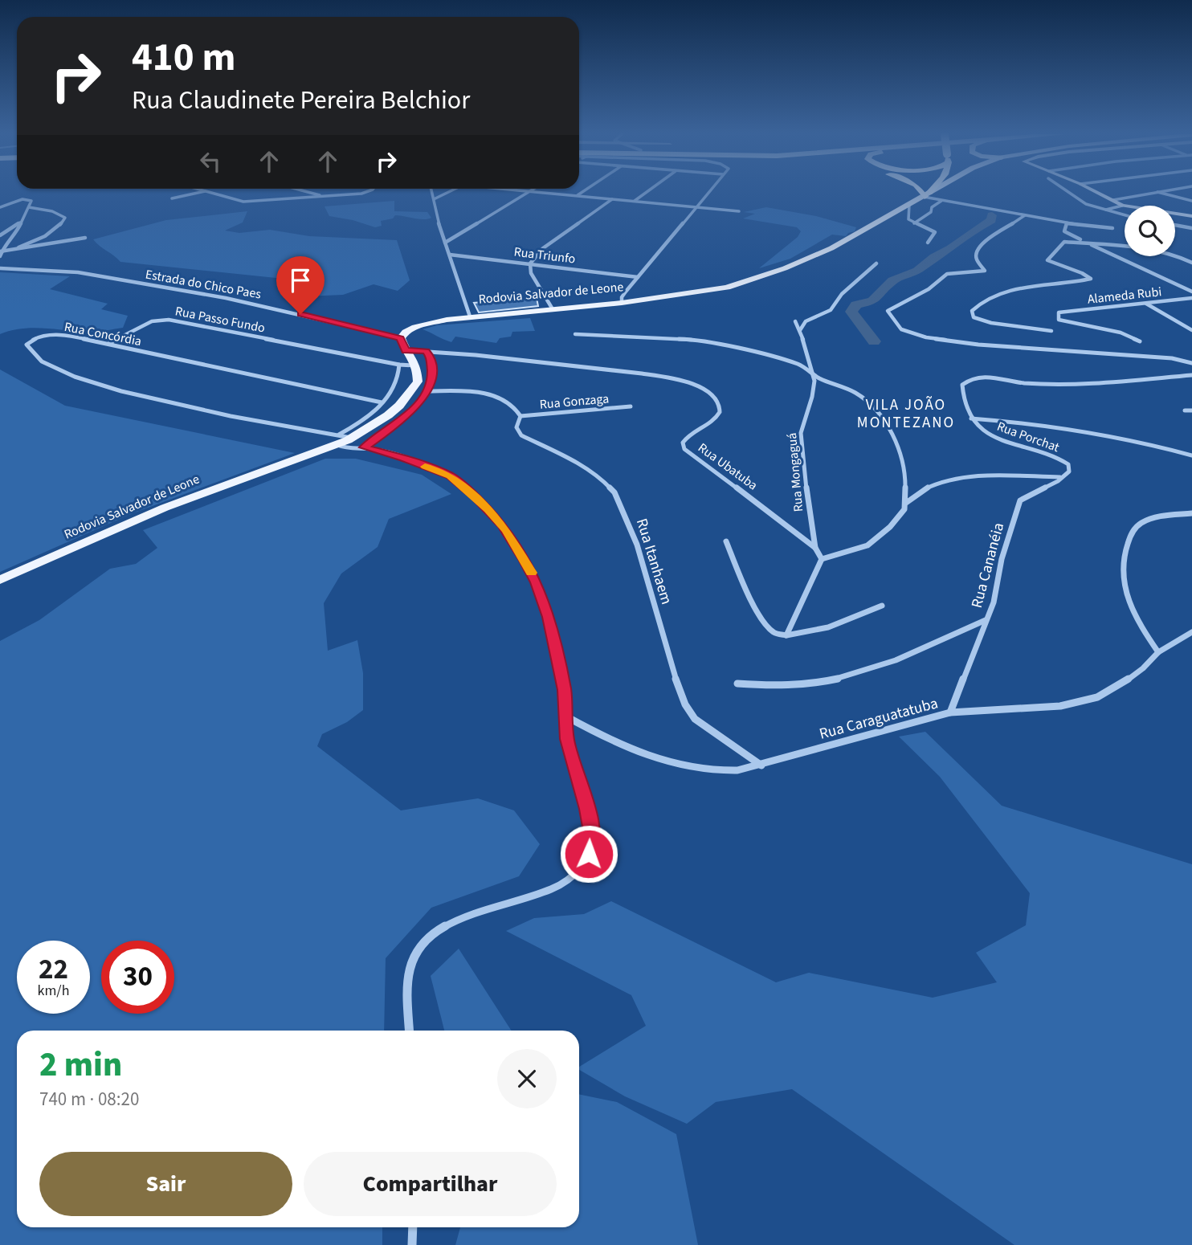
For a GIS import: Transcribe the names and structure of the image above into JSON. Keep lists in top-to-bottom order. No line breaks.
{"streets":{"main road":["Rodovia Salvador de Leone"],"street":["Rua Triunfo","Estrada do Chico Paes","Alameda Rubi","Rua Passo Fundo","Rua Concórdia","Rua Gonzaga","Rua Porchat","Rua Ubatuba","Rua Mongaguá","Rua Itanhaem","Rua Cananéia","Rua Caraguatatuba"]},"crossings":[["Estrada do Chico Paes","Rodovia Salvador de Leone"],["Rodovia Salvador de Leone","Rua Passo Fundo"],["Rodovia Salvador de Leone","Rua Concórdia"],["Rua Passo Fundo","Rua Concórdia"],["Rua Gonzaga","Rua Itanhaem"],["Rua Porchat","Rua Cananéia"],["Rua Ubatuba","Rua Mongaguá"],["Rua Itanhaem","Rua Caraguatatuba"],["Rua Cananéia","Rua Caraguatatuba"]],"districts":["VILA JOÃO MONTEZANO"],"page":{"turn":["410 m","Rua Claudinete Pereira Belchior"],"speed":"22 km/h","limit":"30","heading":["2 min","740 m · 08:20"],"buttons":["Sair","Compartilhar"]}}
